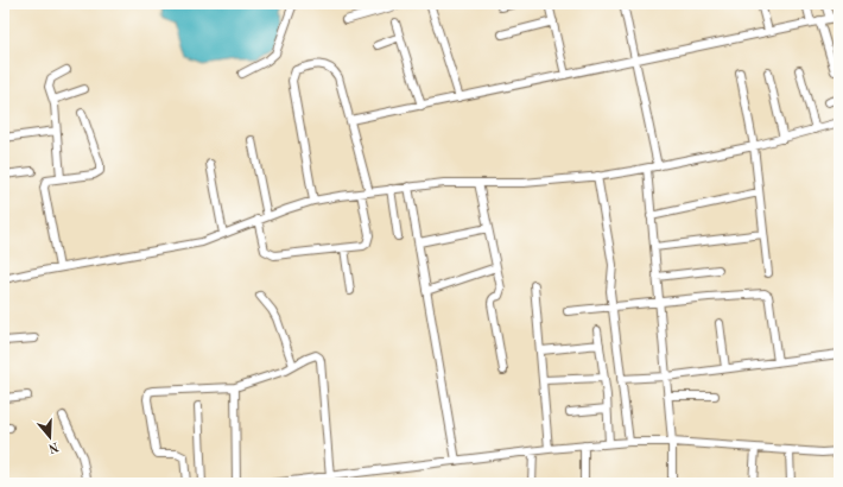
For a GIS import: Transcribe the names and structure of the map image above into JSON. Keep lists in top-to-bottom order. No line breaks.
{"north":"bottom"}
